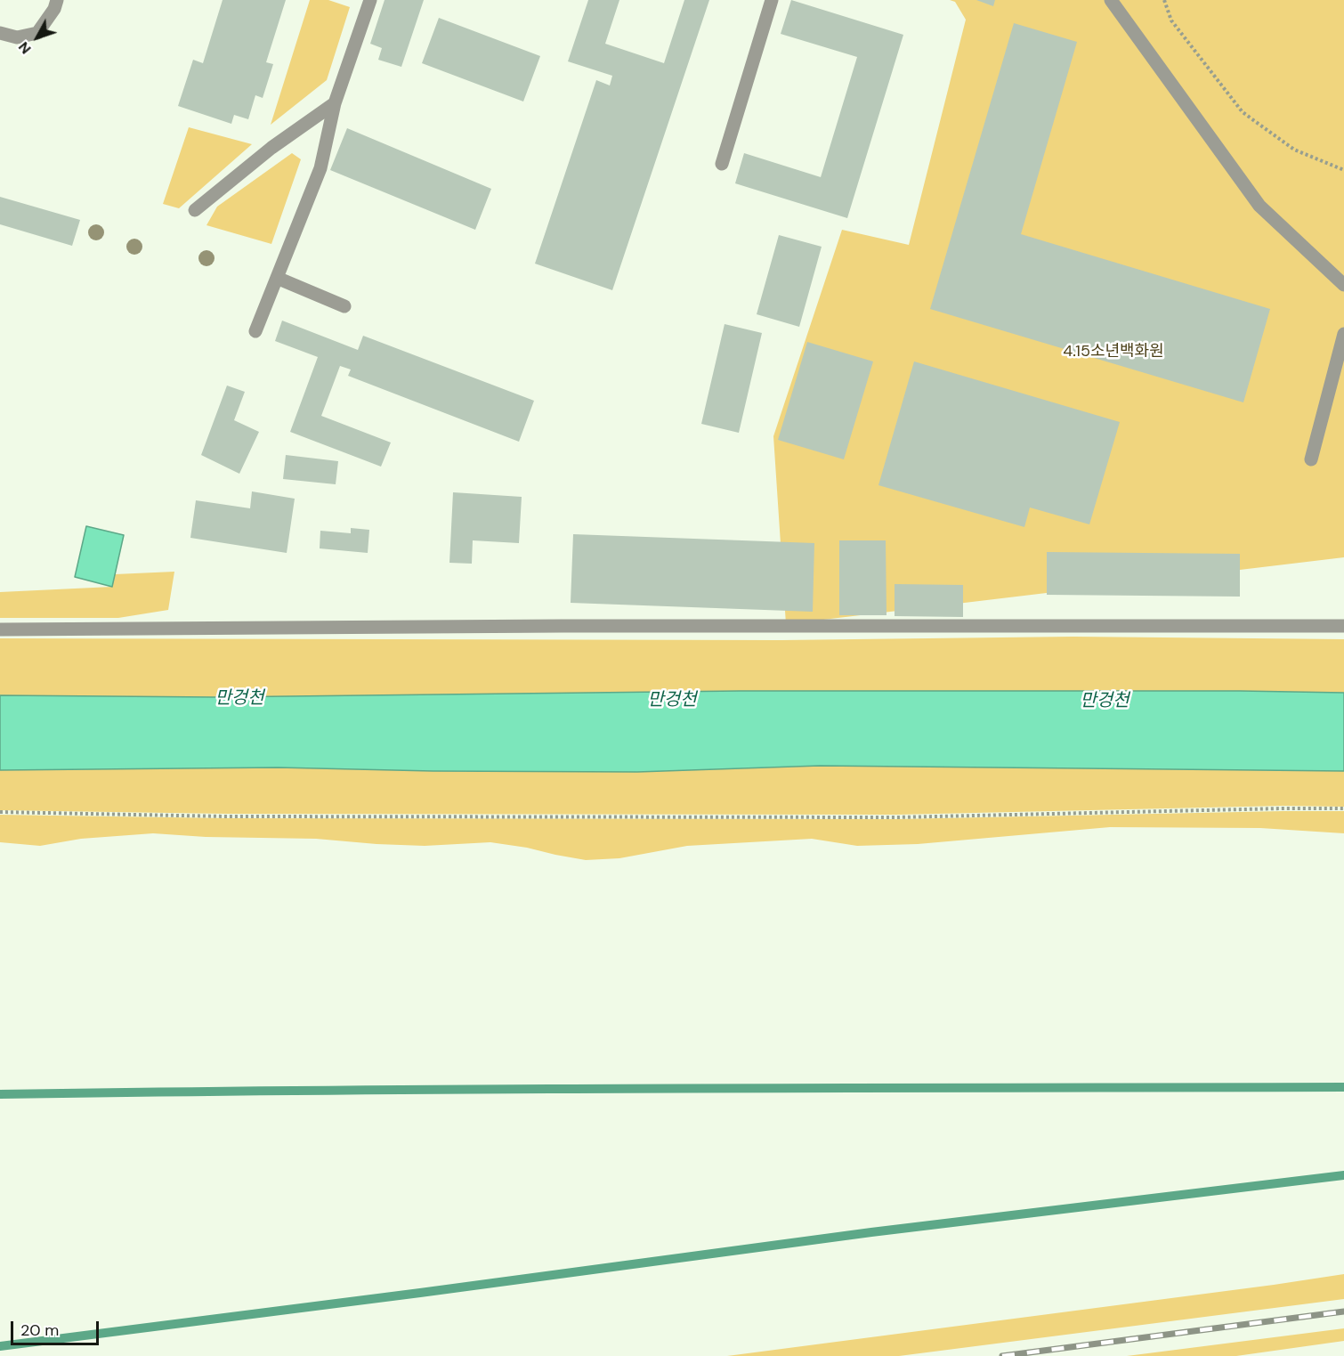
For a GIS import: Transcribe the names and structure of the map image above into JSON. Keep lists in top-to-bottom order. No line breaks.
{"water":["만겅천"],"parks":["4.15소년백화원"],"scale_bar":"20 m","north":"bottom left"}
